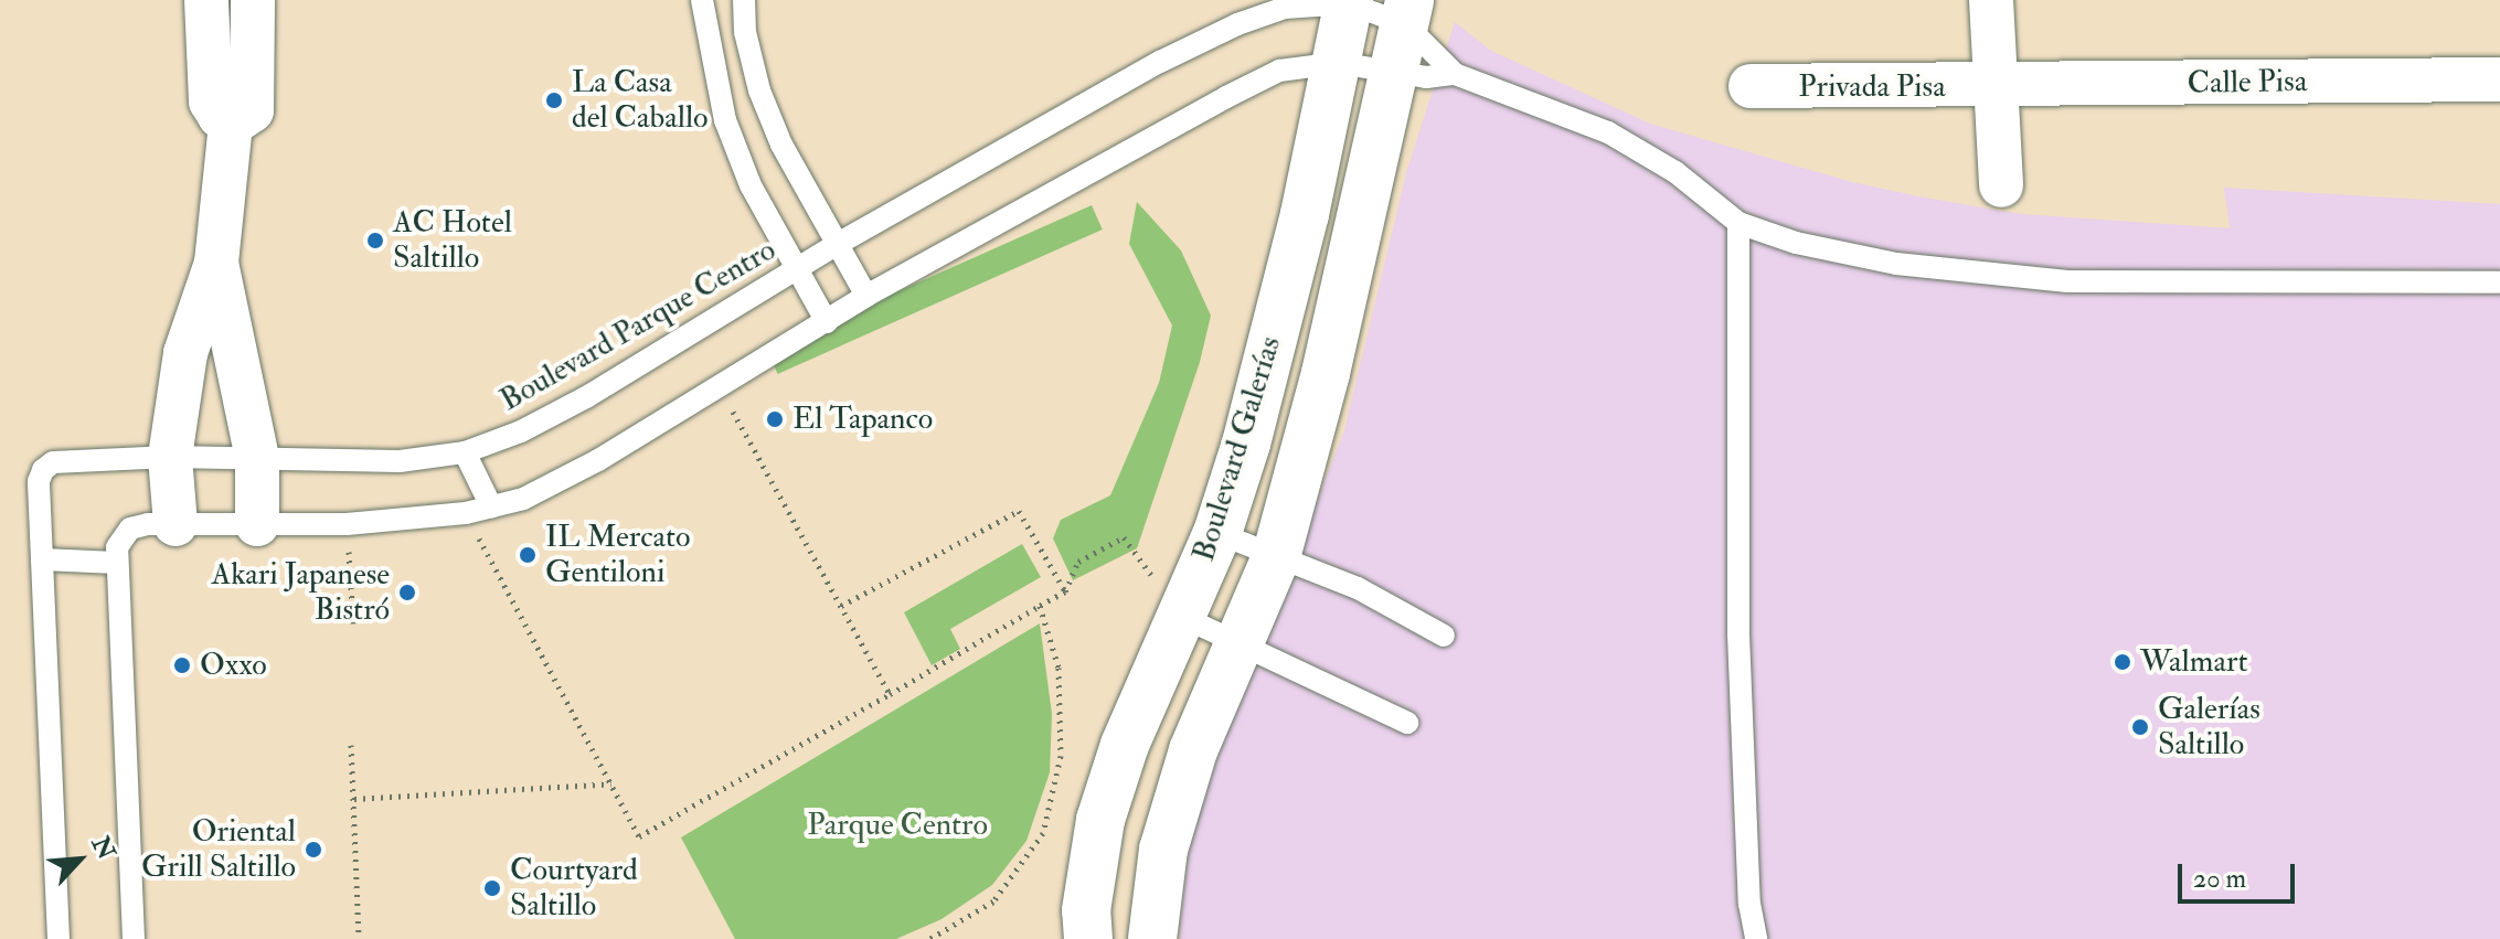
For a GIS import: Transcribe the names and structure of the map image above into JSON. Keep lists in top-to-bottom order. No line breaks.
{"streets":{"street":["Calle Pisa","Privada Pisa","Boulevard Galerías"],"lane":["Boulevard Parque Centro"]},"crossings":[["Calle Pisa","Privada Pisa"],["Boulevard Parque Centro","Boulevard Galerías"]],"parks":["Parque Centro"],"places":["La Casa del Caballo","AC Hotel Saltillo","El Tapanco","IL Mercato Gentiloni","Akari Japanese Bistró","Walmart","Oxxo","Galerías Saltillo","Oriental Grill Saltillo","Courtyard Saltillo"],"scale_bar":"20 m","north":"top right"}
